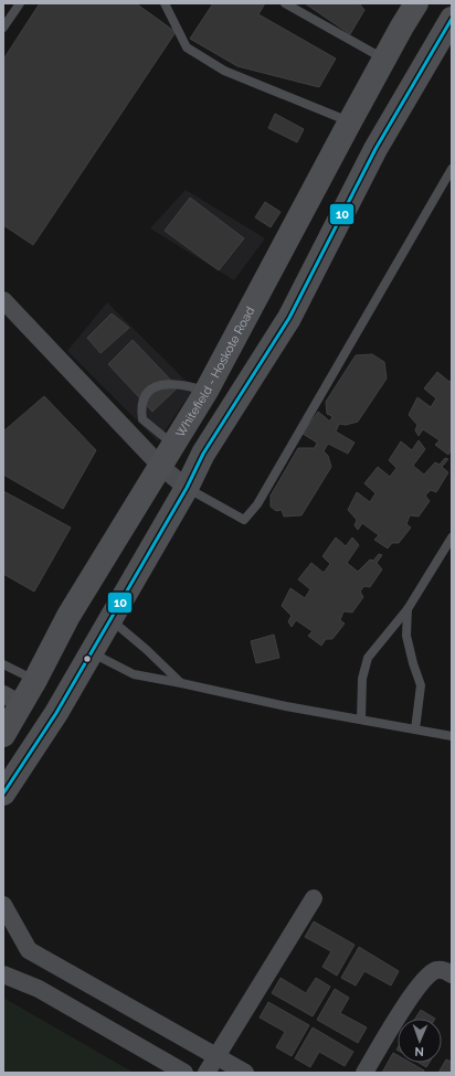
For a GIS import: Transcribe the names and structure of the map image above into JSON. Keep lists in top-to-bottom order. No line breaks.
{"streets":{"main road":["Whitefield - Hoskote Road"]},"lines":["transit line 10"],"north":"bottom"}
